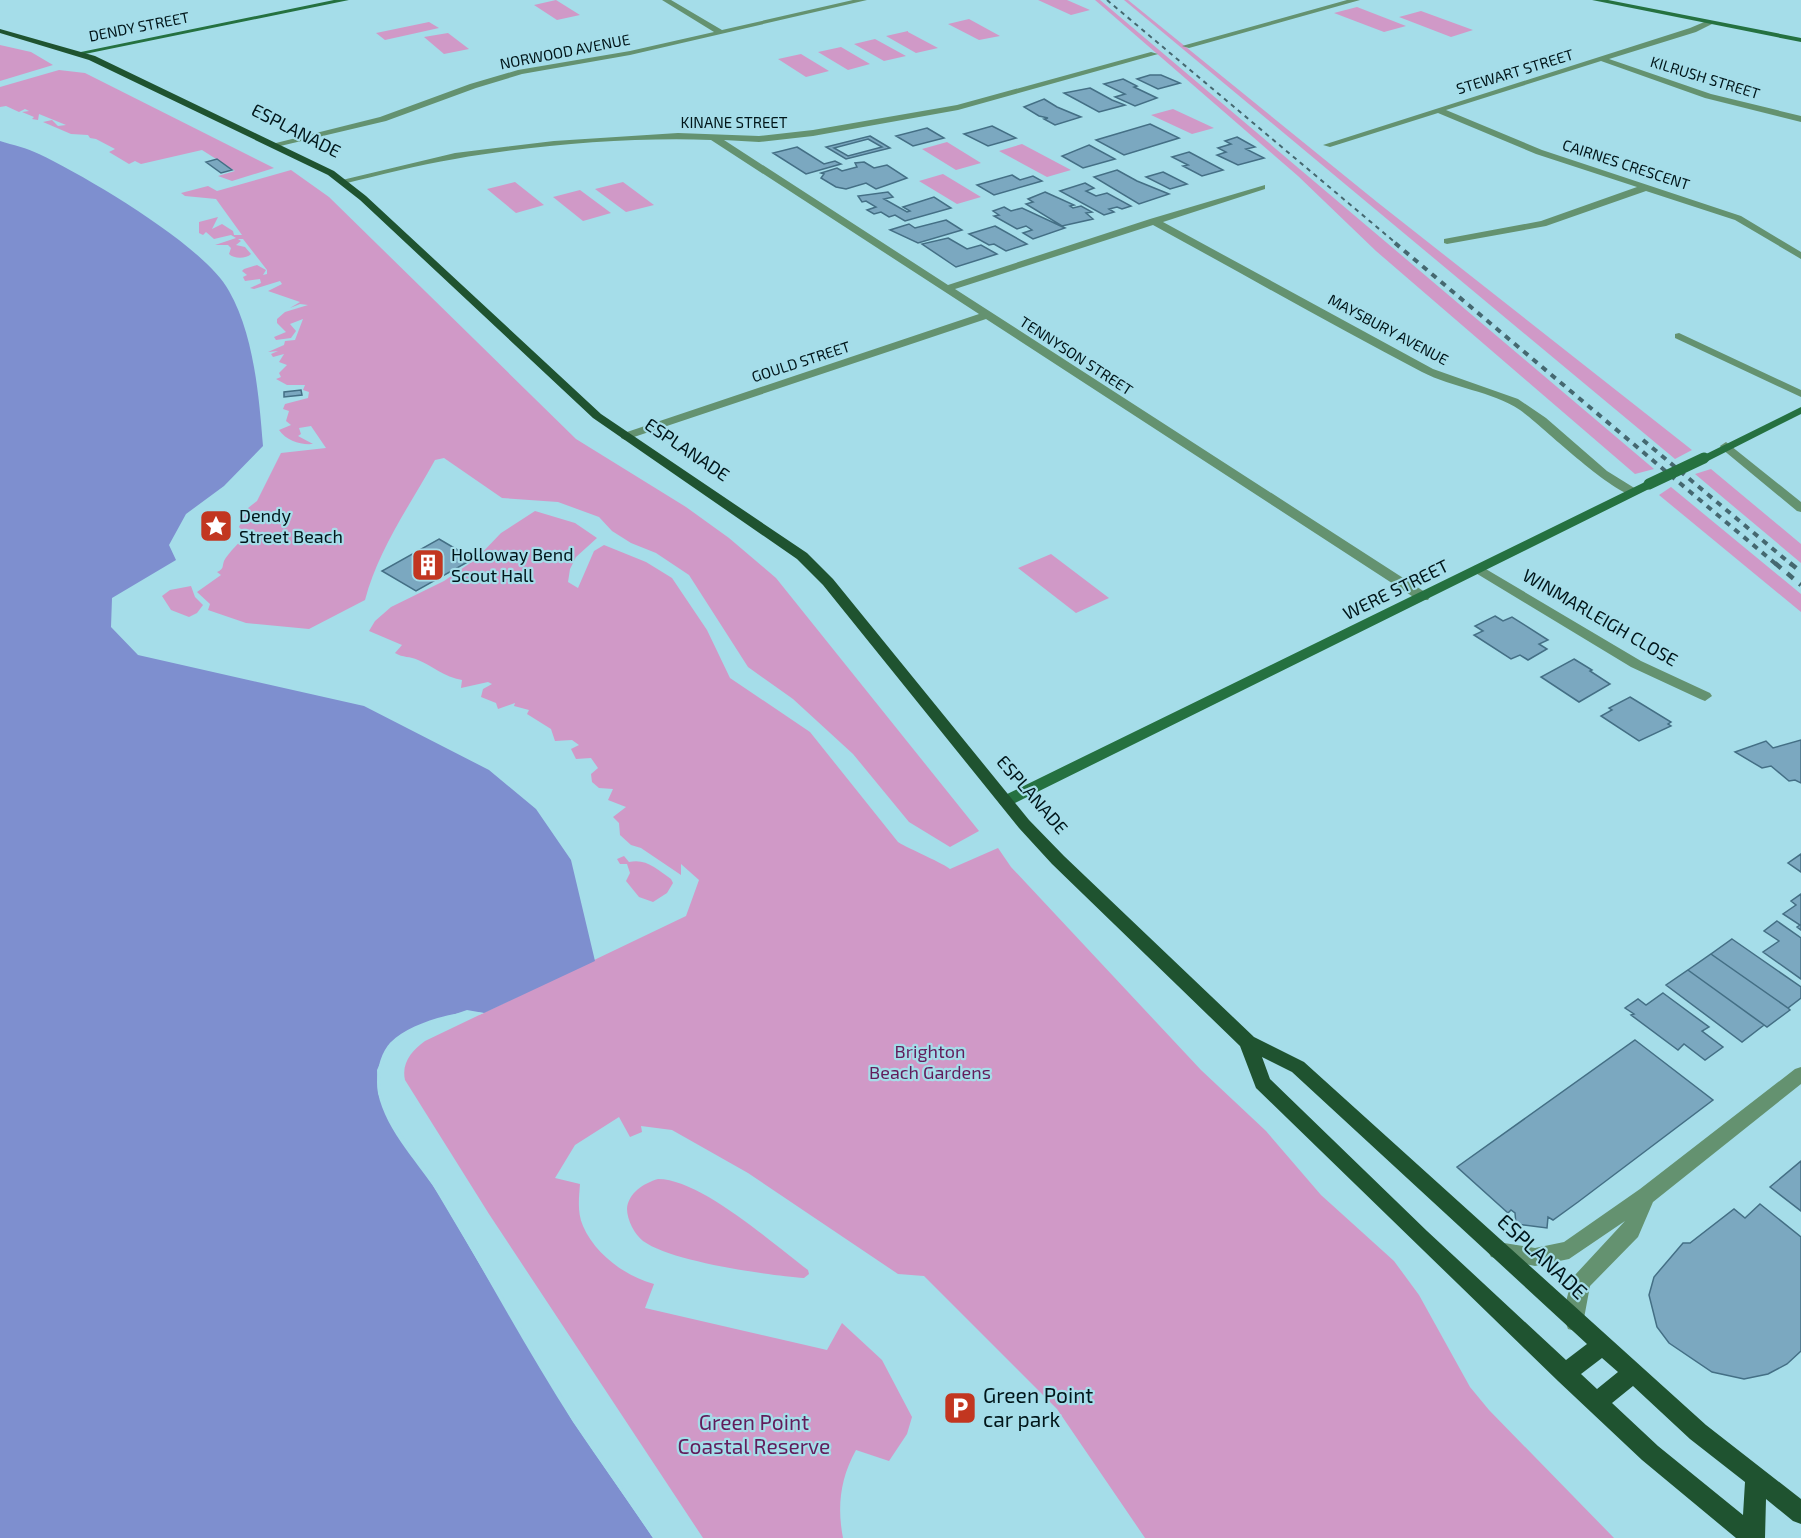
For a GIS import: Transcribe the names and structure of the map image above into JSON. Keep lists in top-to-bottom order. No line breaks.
{"streets":{"main road":["ESPLANADE"],"street":["DENDY STREET","NORWOOD AVENUE","STEWART STREET","KILRUSH STREET","KINANE STREET","CAIRNES CRESCENT","MAYSBURY AVENUE","TENNYSON STREET","GOULD STREET","WERE STREET","WINMARLEIGH CLOSE"]},"crossings":[["DENDY STREET","ESPLANADE"],["NORWOOD AVENUE","ESPLANADE"],["STEWART STREET","KILRUSH STREET"],["STEWART STREET","CAIRNES CRESCENT"],["KINANE STREET","ESPLANADE"],["KINANE STREET","TENNYSON STREET"],["ESPLANADE","GOULD STREET"],["ESPLANADE","WERE STREET"],["MAYSBURY AVENUE","WERE STREET"],["TENNYSON STREET","GOULD STREET"],["TENNYSON STREET","WERE STREET"],["WERE STREET","WINMARLEIGH CLOSE"]],"parks":["Brighton Beach Gardens","Green Point Coastal Reserve"],"places":{"place":["Dendy Street Beach"],"building":["Holloway Bend Scout Hall"],"parking":["Green Point car park"]}}
